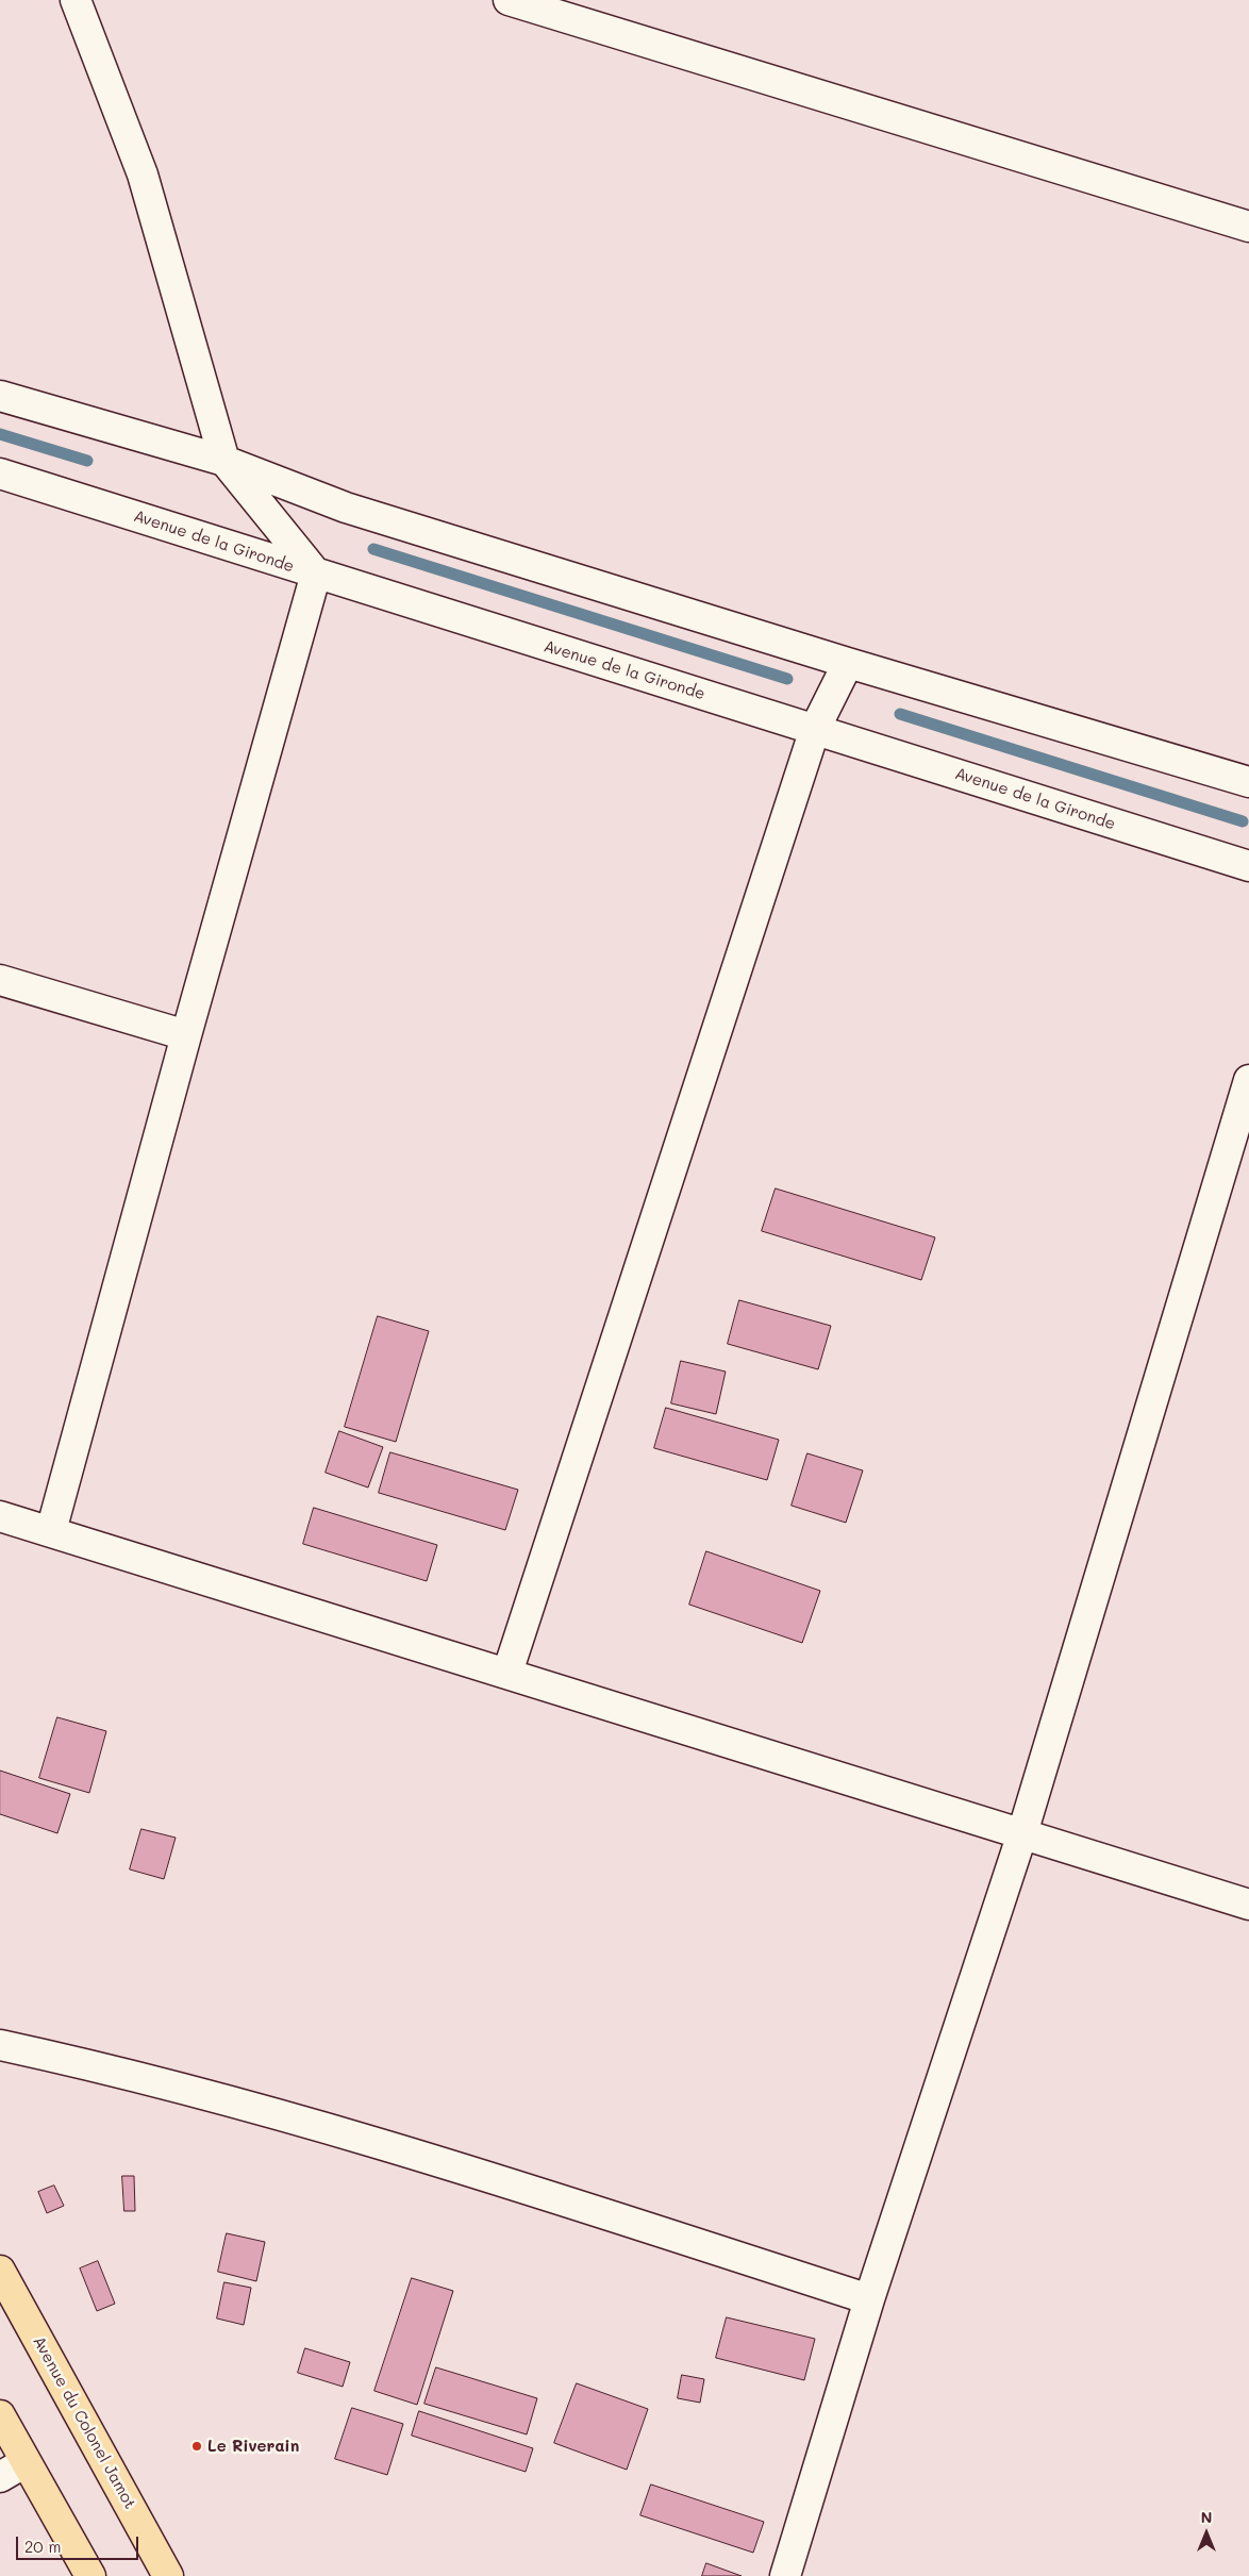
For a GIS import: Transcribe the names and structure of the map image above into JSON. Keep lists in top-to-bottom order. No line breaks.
{"streets":{"main road":["Avenue du Colonel Jamot"],"street":["Avenue de la Gironde"]},"places":["Le Riverain"],"scale_bar":"20 m","north":"top"}
